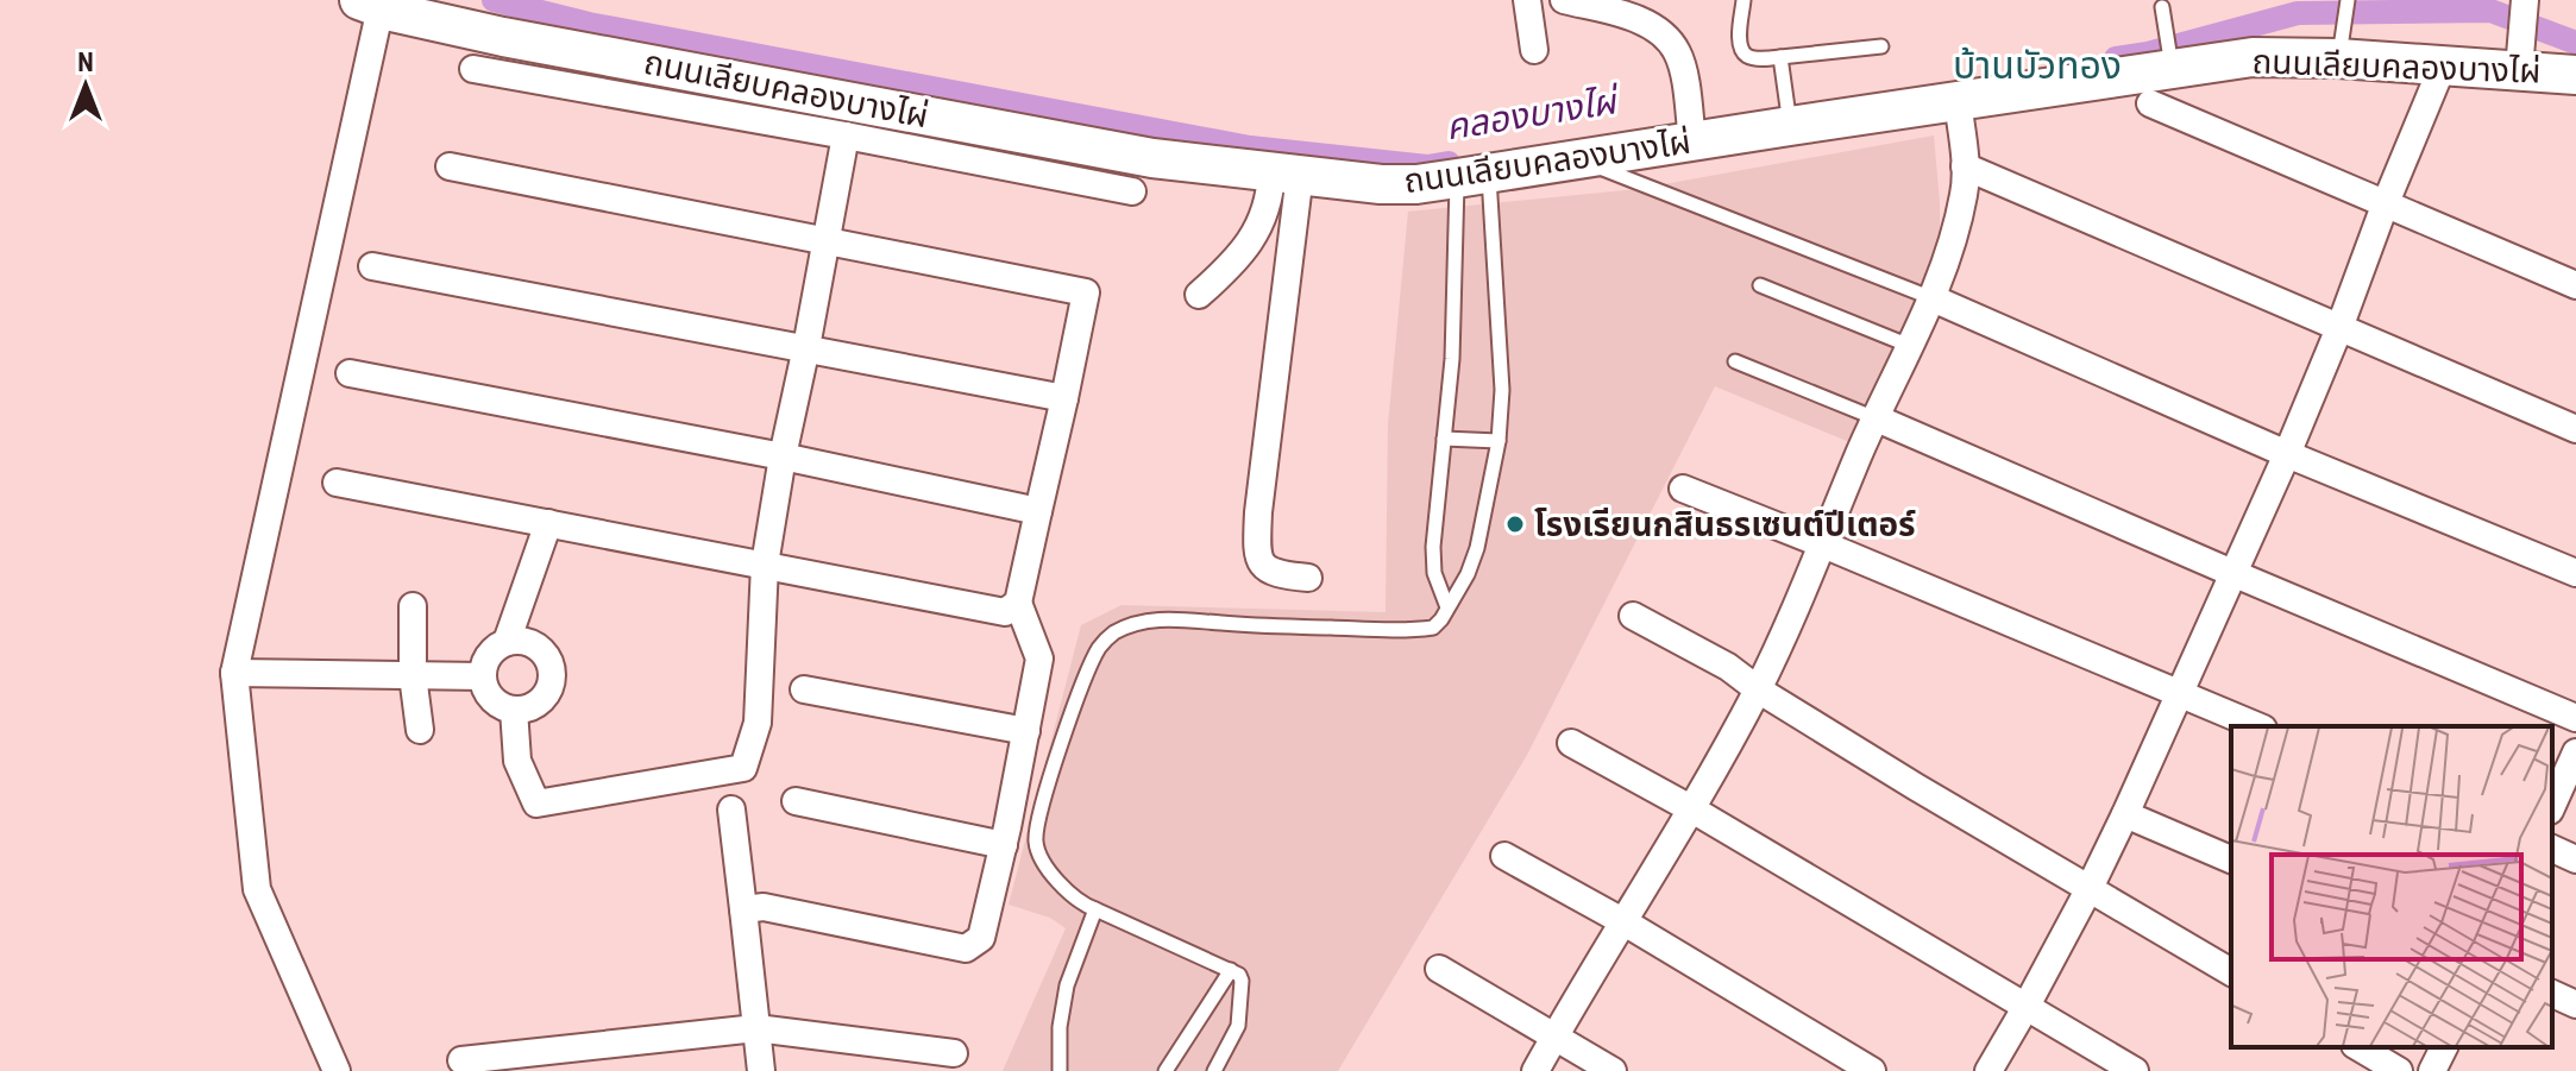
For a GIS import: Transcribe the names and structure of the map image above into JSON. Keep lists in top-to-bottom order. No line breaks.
{"streets":{"street":["ถนนเลียบคลองบางไผ่"]},"districts":["บ้านบัวทอง"],"water":["คลองบางไผ่"],"places":["โรงเรียนกสินธรเซนต์ปีเตอร์"],"north":"top"}
